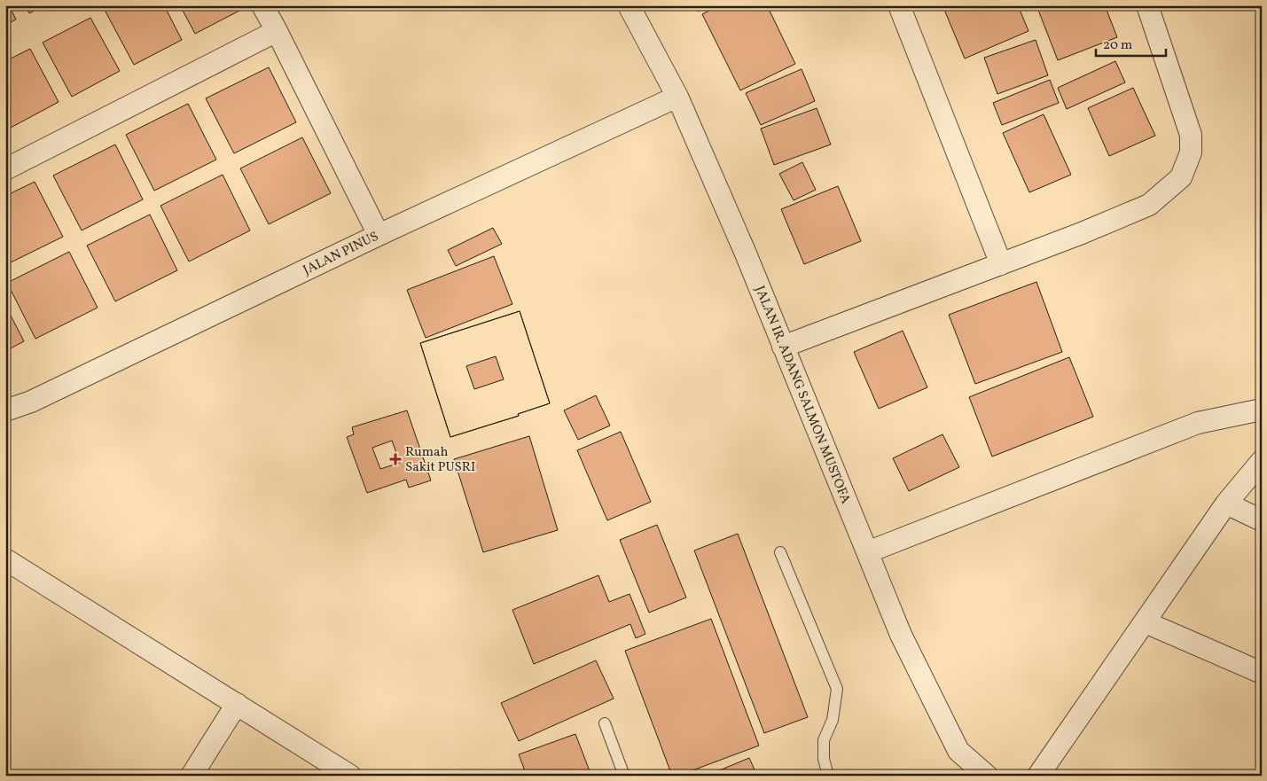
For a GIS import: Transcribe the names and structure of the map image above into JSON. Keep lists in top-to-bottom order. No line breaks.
{"streets":{"street":["JALAN PINUS","JALAN IR. ADANG SALMON MUSTOFA"]},"crossings":[["JALAN PINUS","JALAN IR. ADANG SALMON MUSTOFA"]],"places":{"health":["Rumah Sakit PUSRI"]},"scale_bar":"20 m"}
